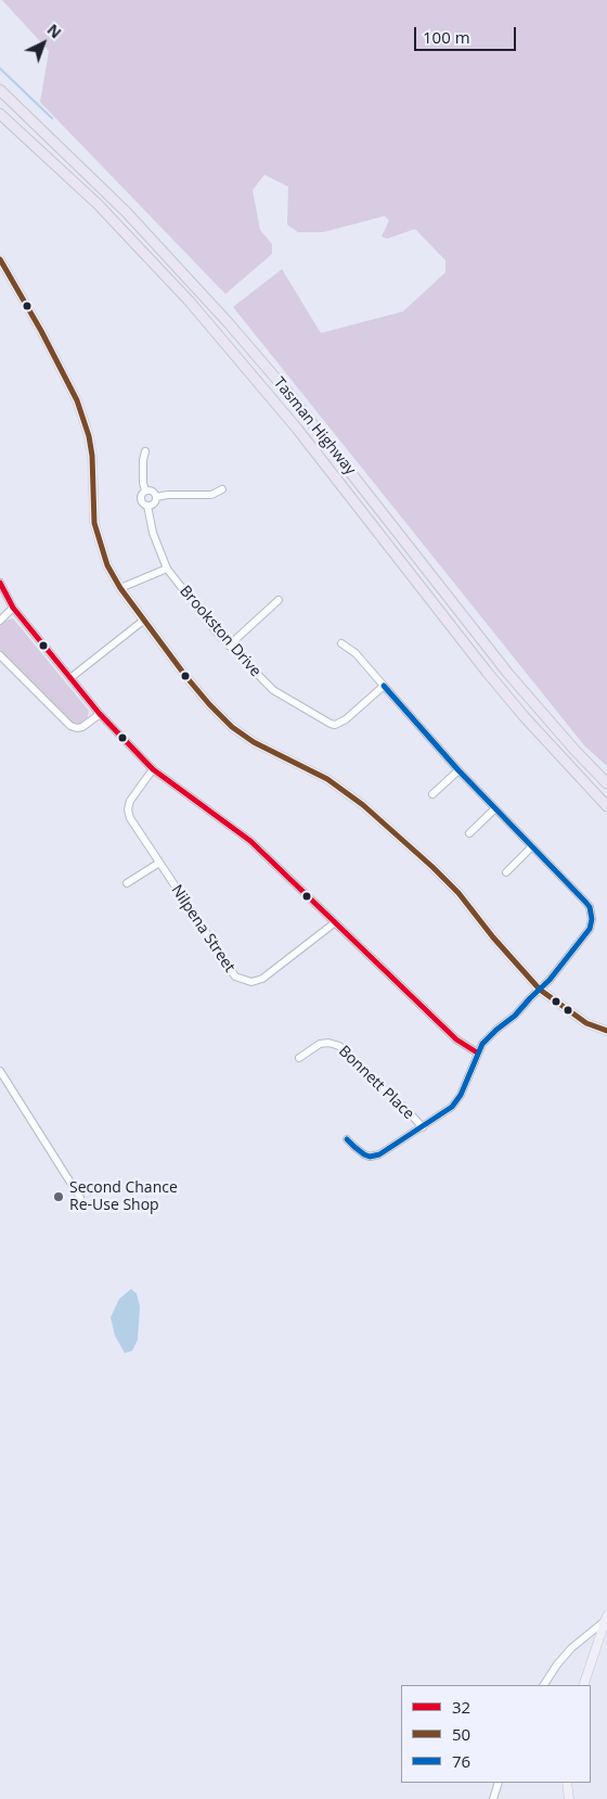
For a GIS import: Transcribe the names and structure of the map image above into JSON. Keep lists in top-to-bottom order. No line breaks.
{"streets":{"highway":["Tasman Highway"],"street":["Brookston Drive","Nilpena Street","Bonnett Place"]},"places":["Second Chance Re-Use Shop"],"lines":["transit line 50","transit line 32","transit line 76"],"legend":["32","50","76"],"scale_bar":"100 m","north":"top right"}
